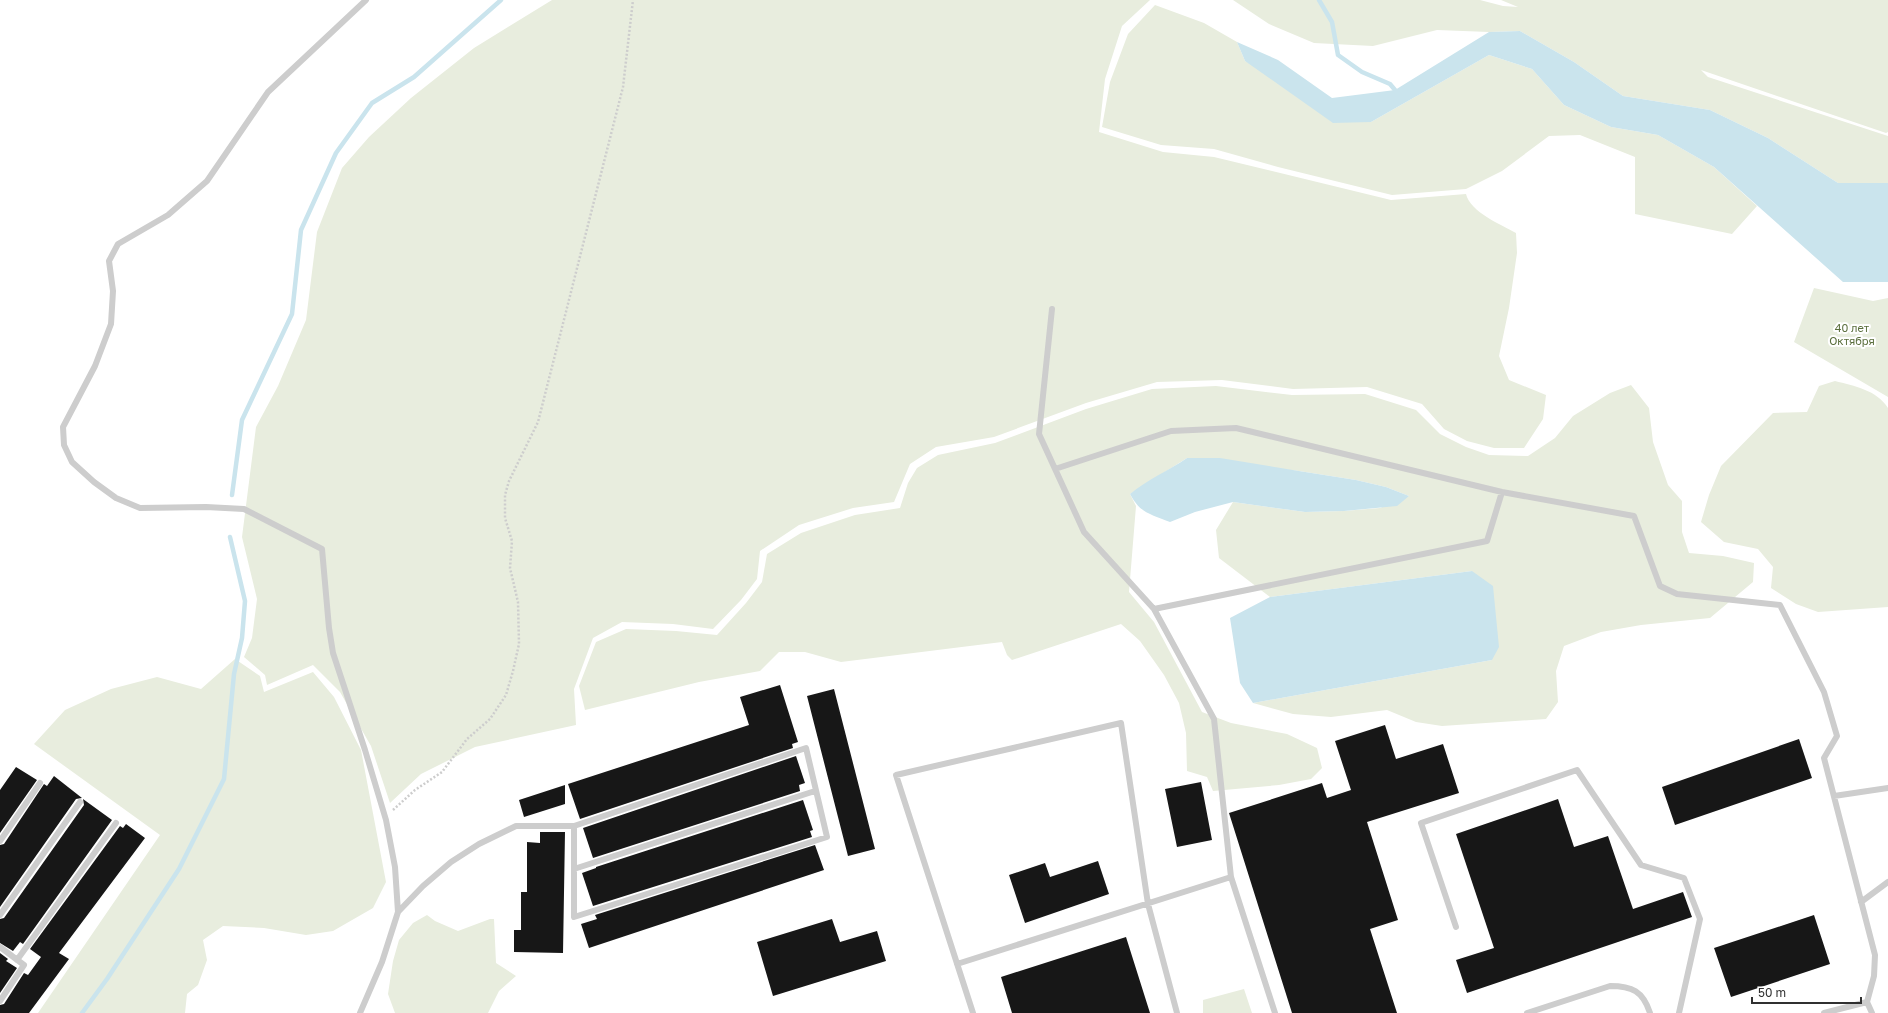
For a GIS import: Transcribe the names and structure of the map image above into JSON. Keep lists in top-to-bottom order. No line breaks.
{"parks":["40 лет Октября"],"scale_bar":"50 m"}
